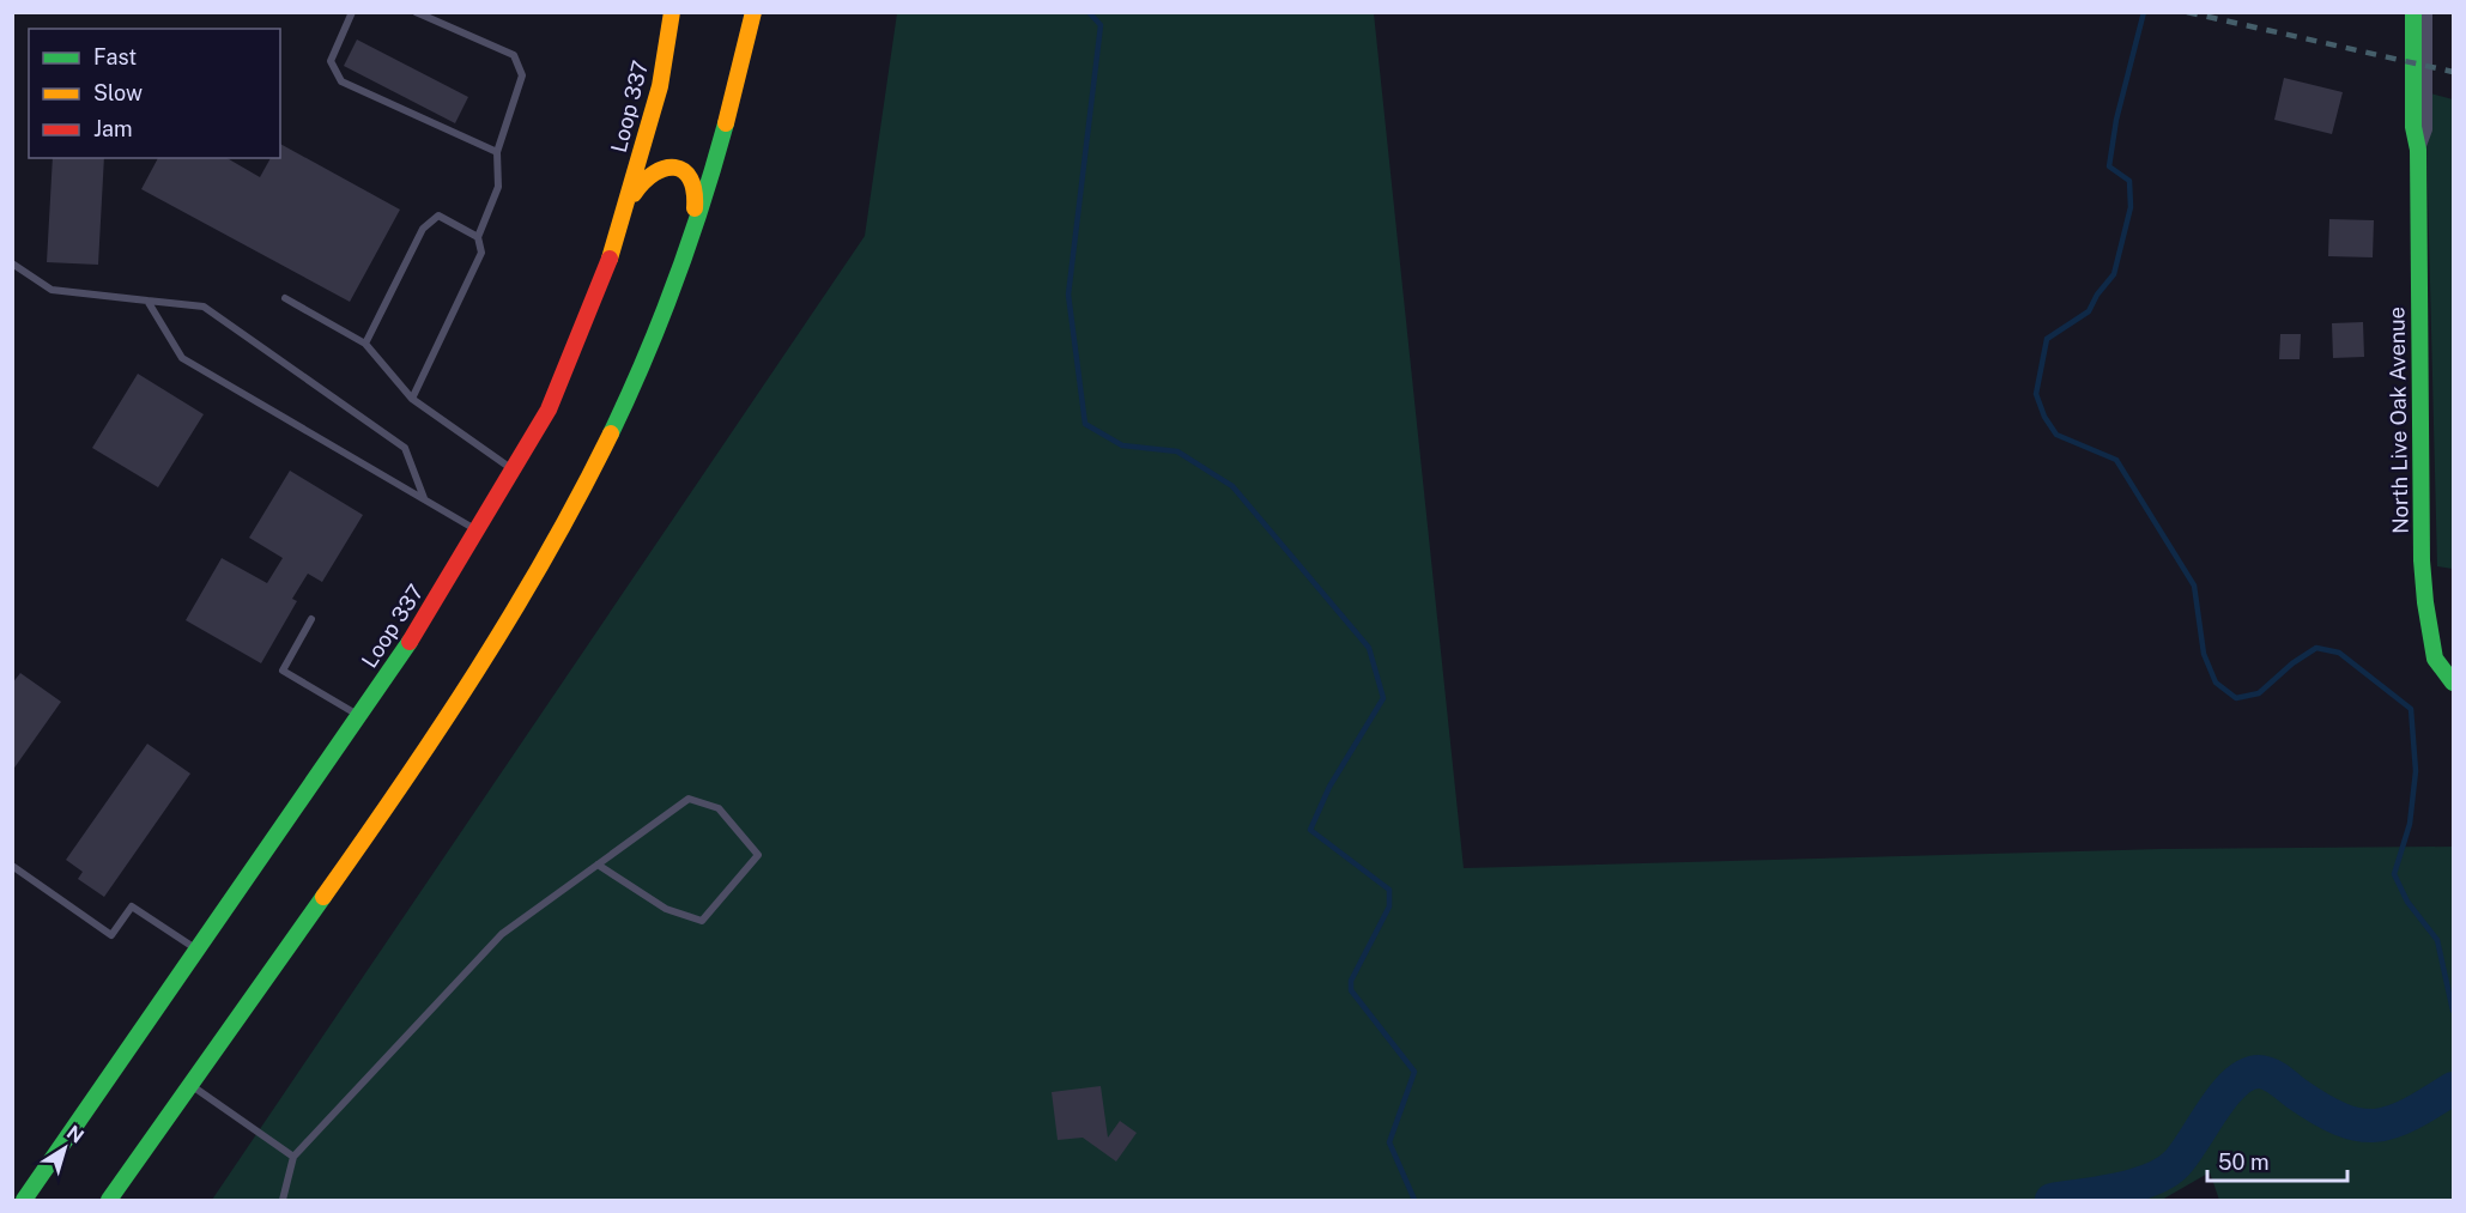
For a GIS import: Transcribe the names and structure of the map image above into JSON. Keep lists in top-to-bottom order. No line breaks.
{"streets":{"main road":["Loop 337","North Live Oak Avenue"]},"legend":["Fast","Slow","Jam"],"scale_bar":"50 m","north":"top right"}
